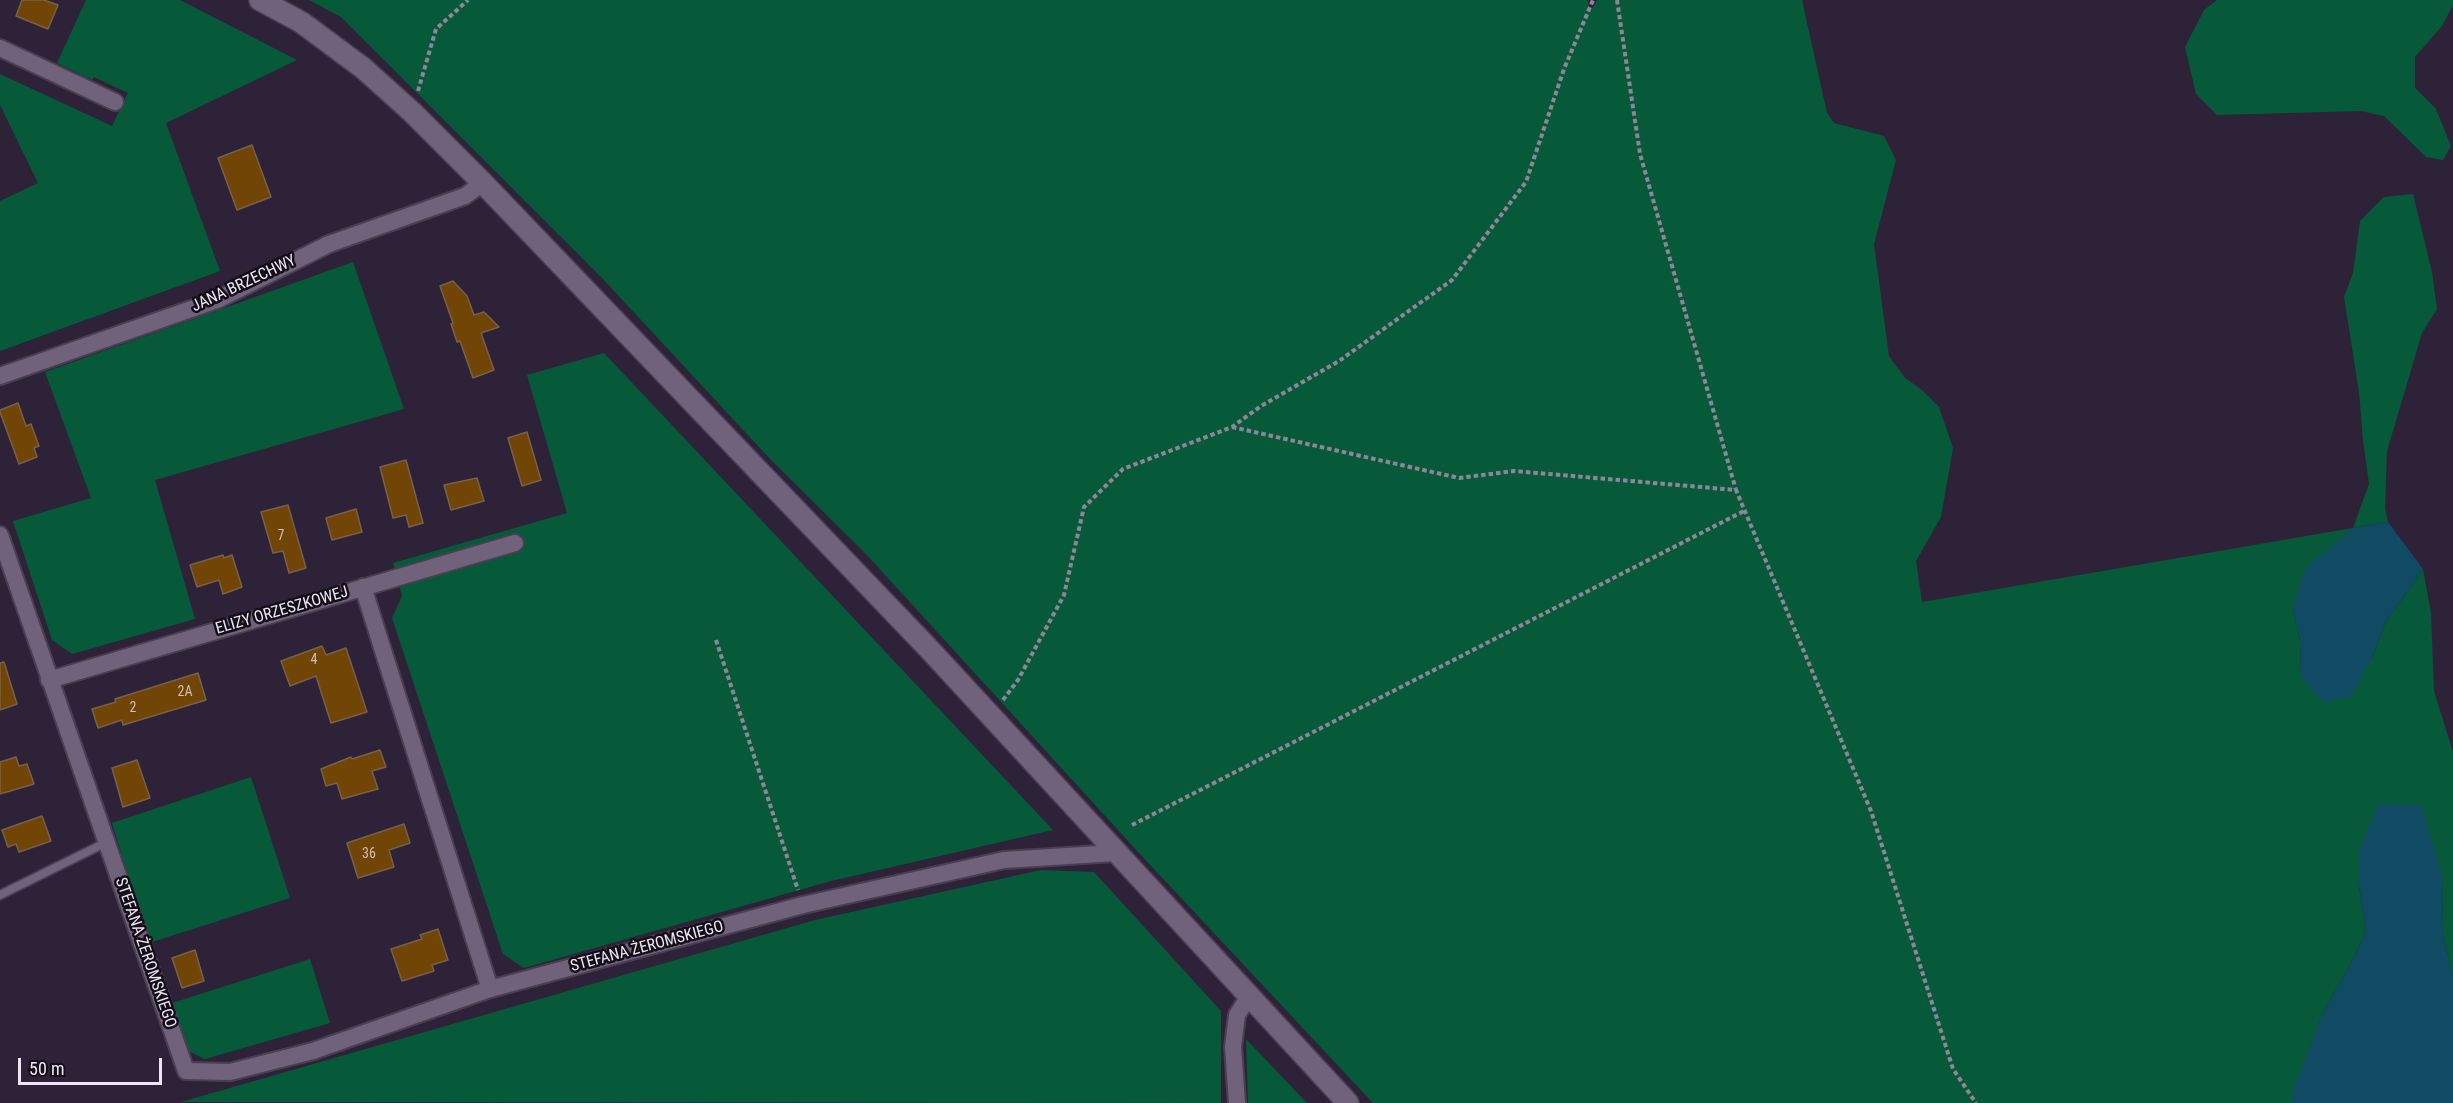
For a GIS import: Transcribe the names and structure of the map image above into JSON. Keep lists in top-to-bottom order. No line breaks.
{"streets":{"street":["JANA BRZECHWY","ELIZY ORZESZKOWEJ","STEFANA ŻEROMSKIEGO"]},"crossings":[["ELIZY ORZESZKOWEJ","STEFANA ŻEROMSKIEGO"]],"house_numbers":["7","4","2A","2","36"],"scale_bar":"50 m"}
